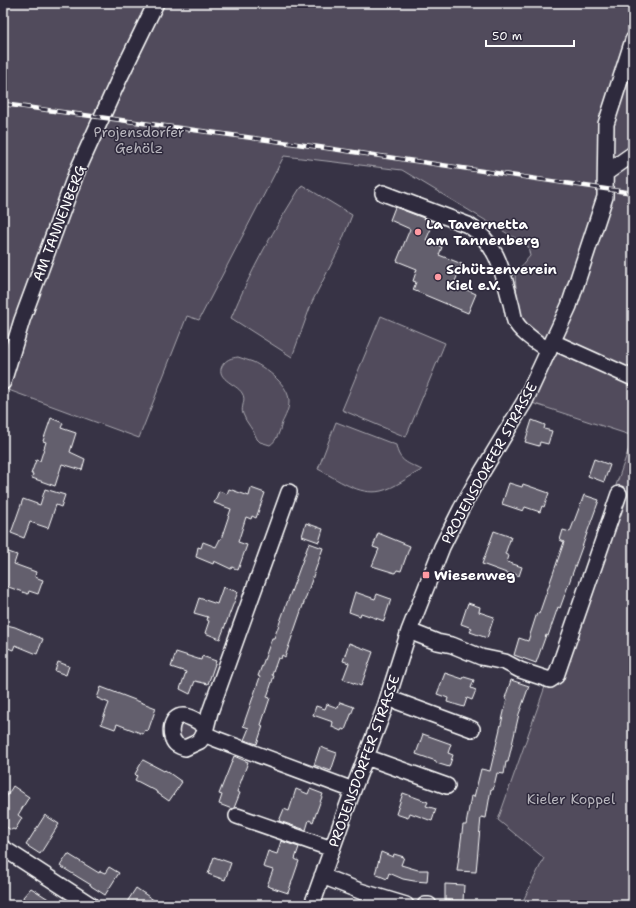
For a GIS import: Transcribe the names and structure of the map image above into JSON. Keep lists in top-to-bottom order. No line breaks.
{"streets":{"street":["AM TANNENBERG","PROJENSDORFER STRASSE"]},"parks":["Projensdorfer Gehölz","Kieler Koppel"],"places":{"other":["La Tavernetta am Tannenberg","Schützenverein Kiel e.V."],"transit":["Wiesenweg"]},"scale_bar":"50 m"}
